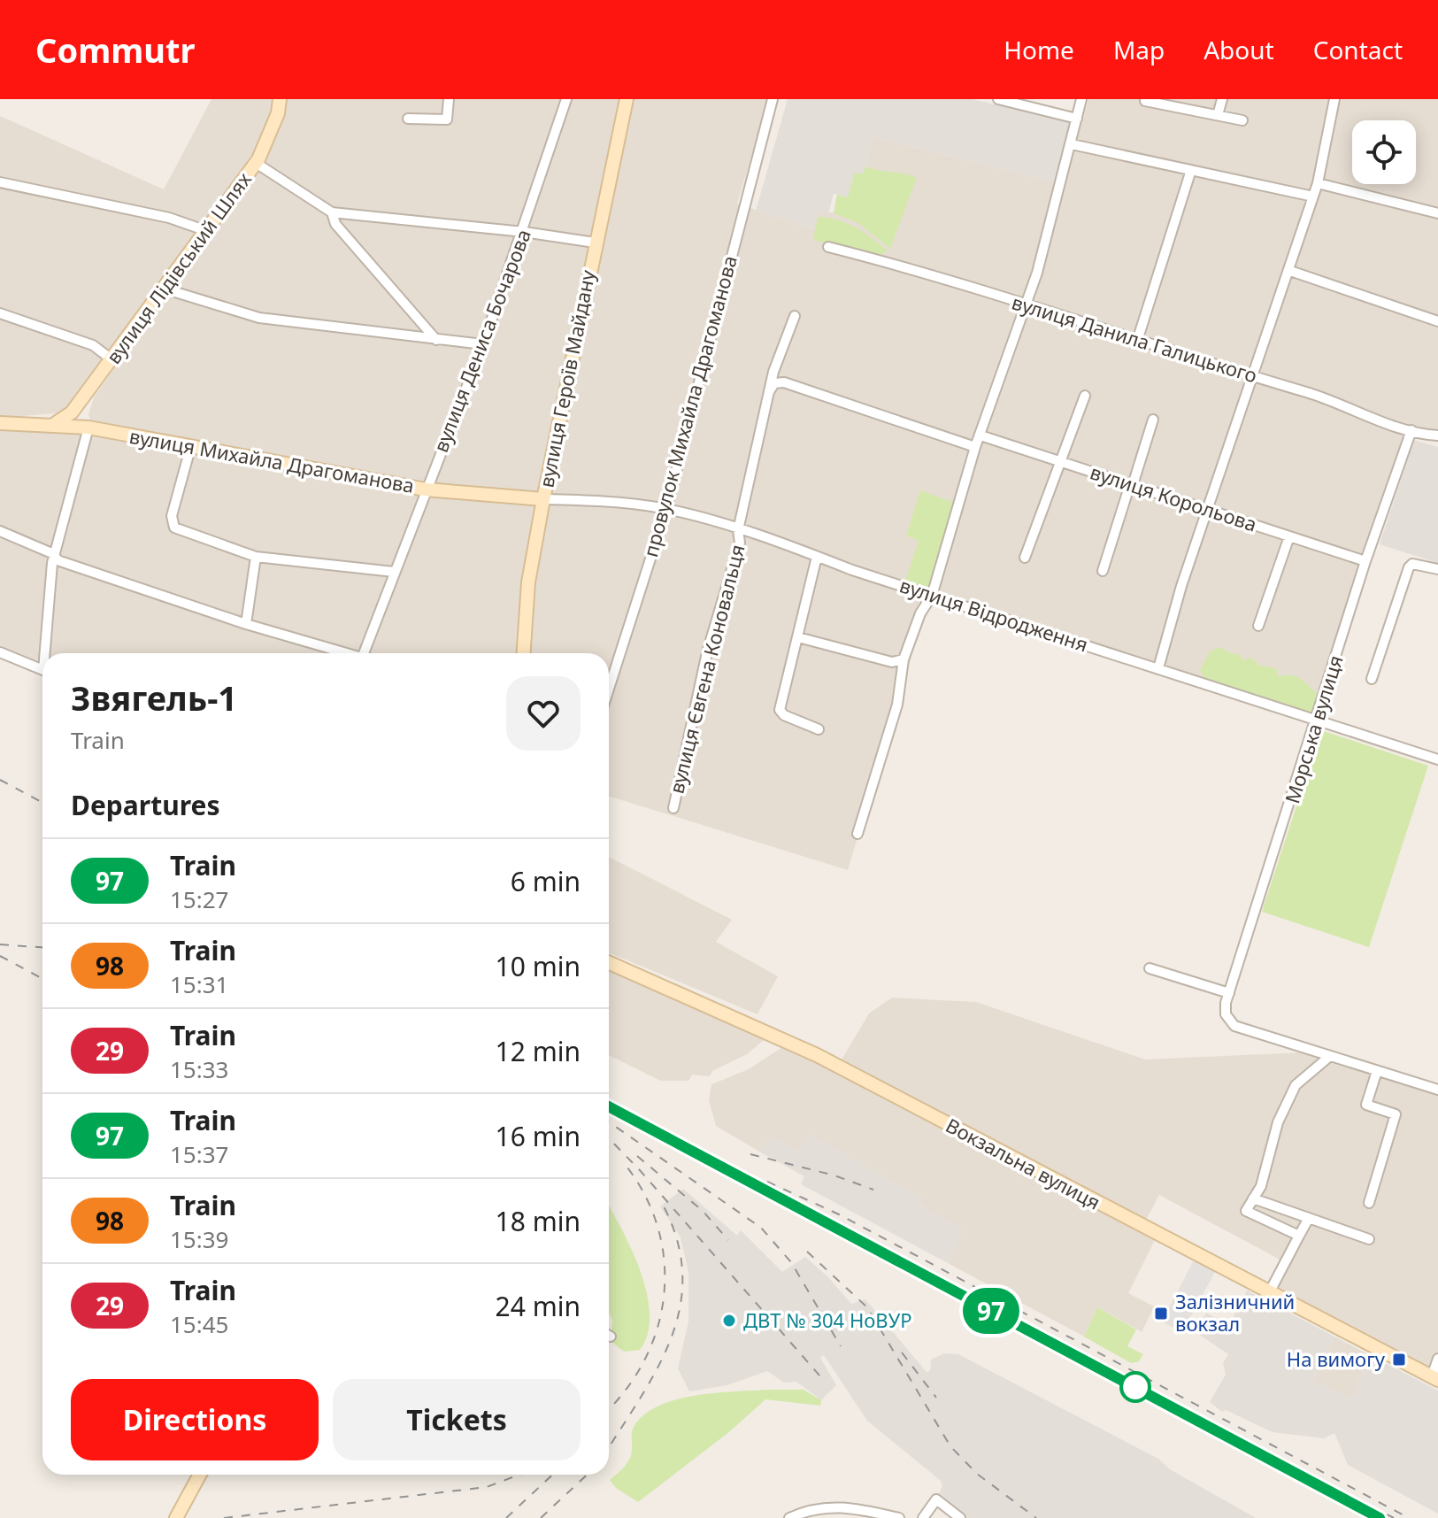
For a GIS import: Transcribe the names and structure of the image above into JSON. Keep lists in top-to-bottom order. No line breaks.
{"streets":{"street":["вулиця Лідівський Шлях","вулиця Данила Галицького","вулиця Дениса Бочарова","вулиця Героїв Майдану","провулок Михайла Драгоманова","вулиця Михайла Драгоманова","вулиця Корольова","вулиця Відродження","вулиця Євгена Коновальця","Морська вулиця","Вокзальна вулиця"]},"crossings":[["вулиця Лідівський Шлях","вулиця Михайла Драгоманова"],["вулиця Данила Галицького","Морська вулиця"],["вулиця Дениса Бочарова","вулиця Михайла Драгоманова"],["вулиця Героїв Майдану","вулиця Михайла Драгоманова"],["вулиця Героїв Майдану","вулиця Відродження"],["провулок Михайла Драгоманова","вулиця Відродження"],["вулиця Михайла Драгоманова","вулиця Відродження"],["вулиця Корольова","Морська вулиця"],["вулиця Відродження","вулиця Євгена Коновальця"],["вулиця Відродження","Морська вулиця"]],"places":{"transit":["Залізничний вокзал","На вимогу"],"other":["ДВТ № 304 НоВУР"]},"page":{"header":"Commutr","nav":["Home","Map","About","Contact"],"on_map":"97","heading":[["Звягель-1","Train"],"Departures"],"list":[{"mark":"97","name":"Train","note":"15:27","value":"6 min"},{"mark":"98","name":"Train","note":"15:31","value":"10 min"},{"mark":"29","name":"Train","note":"15:33","value":"12 min"},{"mark":"97","name":"Train","note":"15:37","value":"16 min"},{"mark":"98","name":"Train","note":"15:39","value":"18 min"},{"mark":"29","name":"Train","note":"15:45","value":"24 min"}],"buttons":["Directions","Tickets"]}}
